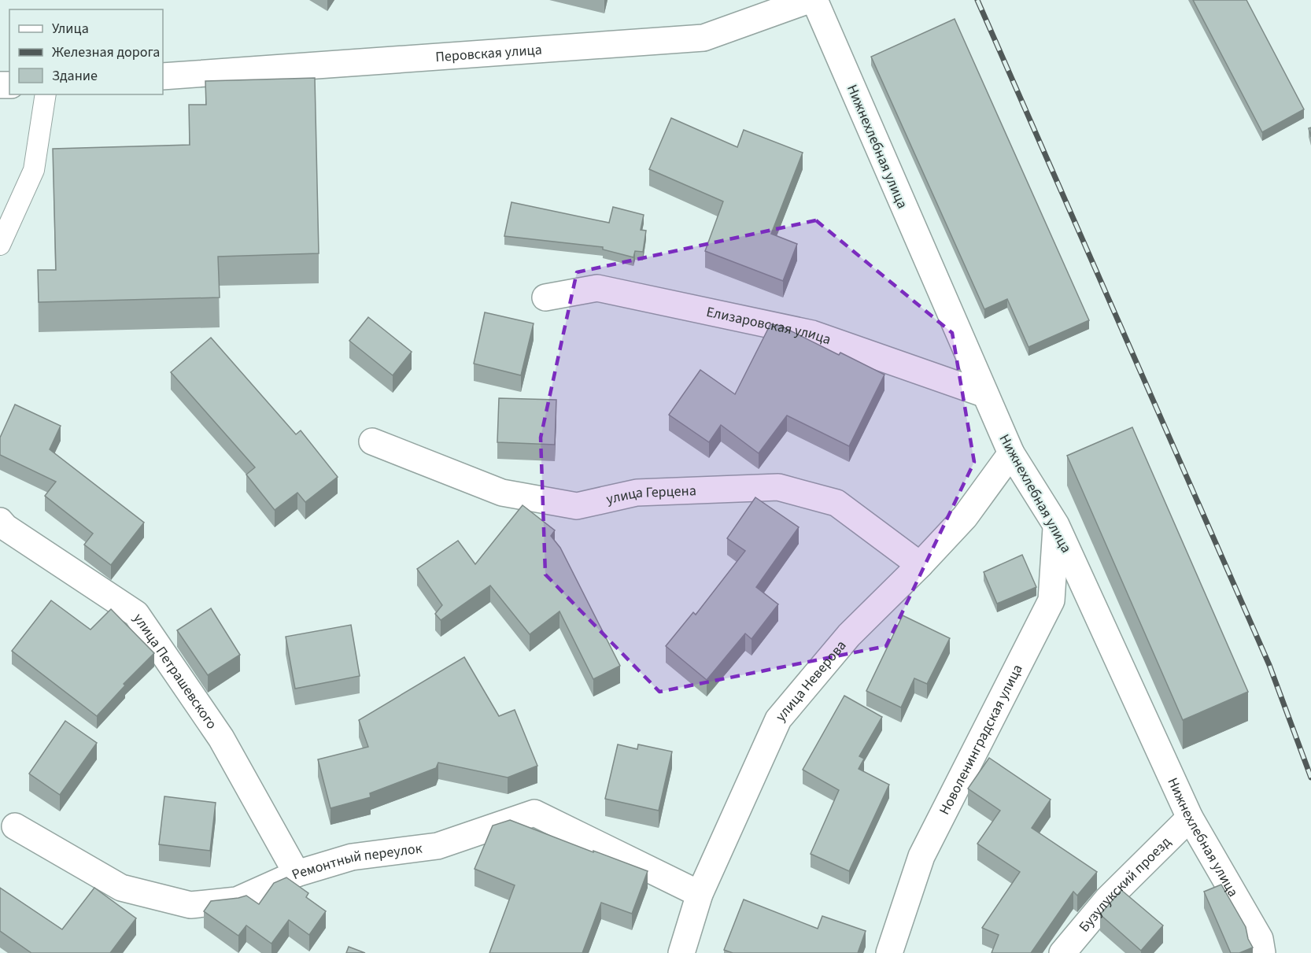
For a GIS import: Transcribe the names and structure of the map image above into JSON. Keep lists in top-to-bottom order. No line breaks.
{"streets":{"street":["Перовская улица","Нижнехлебная улица","Елизаровская улица","улица Герцена","улица Петрашевского","улица Неверова","Новоленинградская улица","Ремонтный переулок","Бузулукский проезд"]},"crossings":[["Нижнехлебная улица","Елизаровская улица"],["Нижнехлебная улица","улица Неверова"],["Нижнехлебная улица","Новоленинградская улица"],["Нижнехлебная улица","Бузулукский проезд"],["улица Герцена","улица Неверова"],["улица Петрашевского","Ремонтный переулок"],["улица Неверова","Ремонтный переулок"]],"legend":["Улица","Железная дорога","Здание"]}
